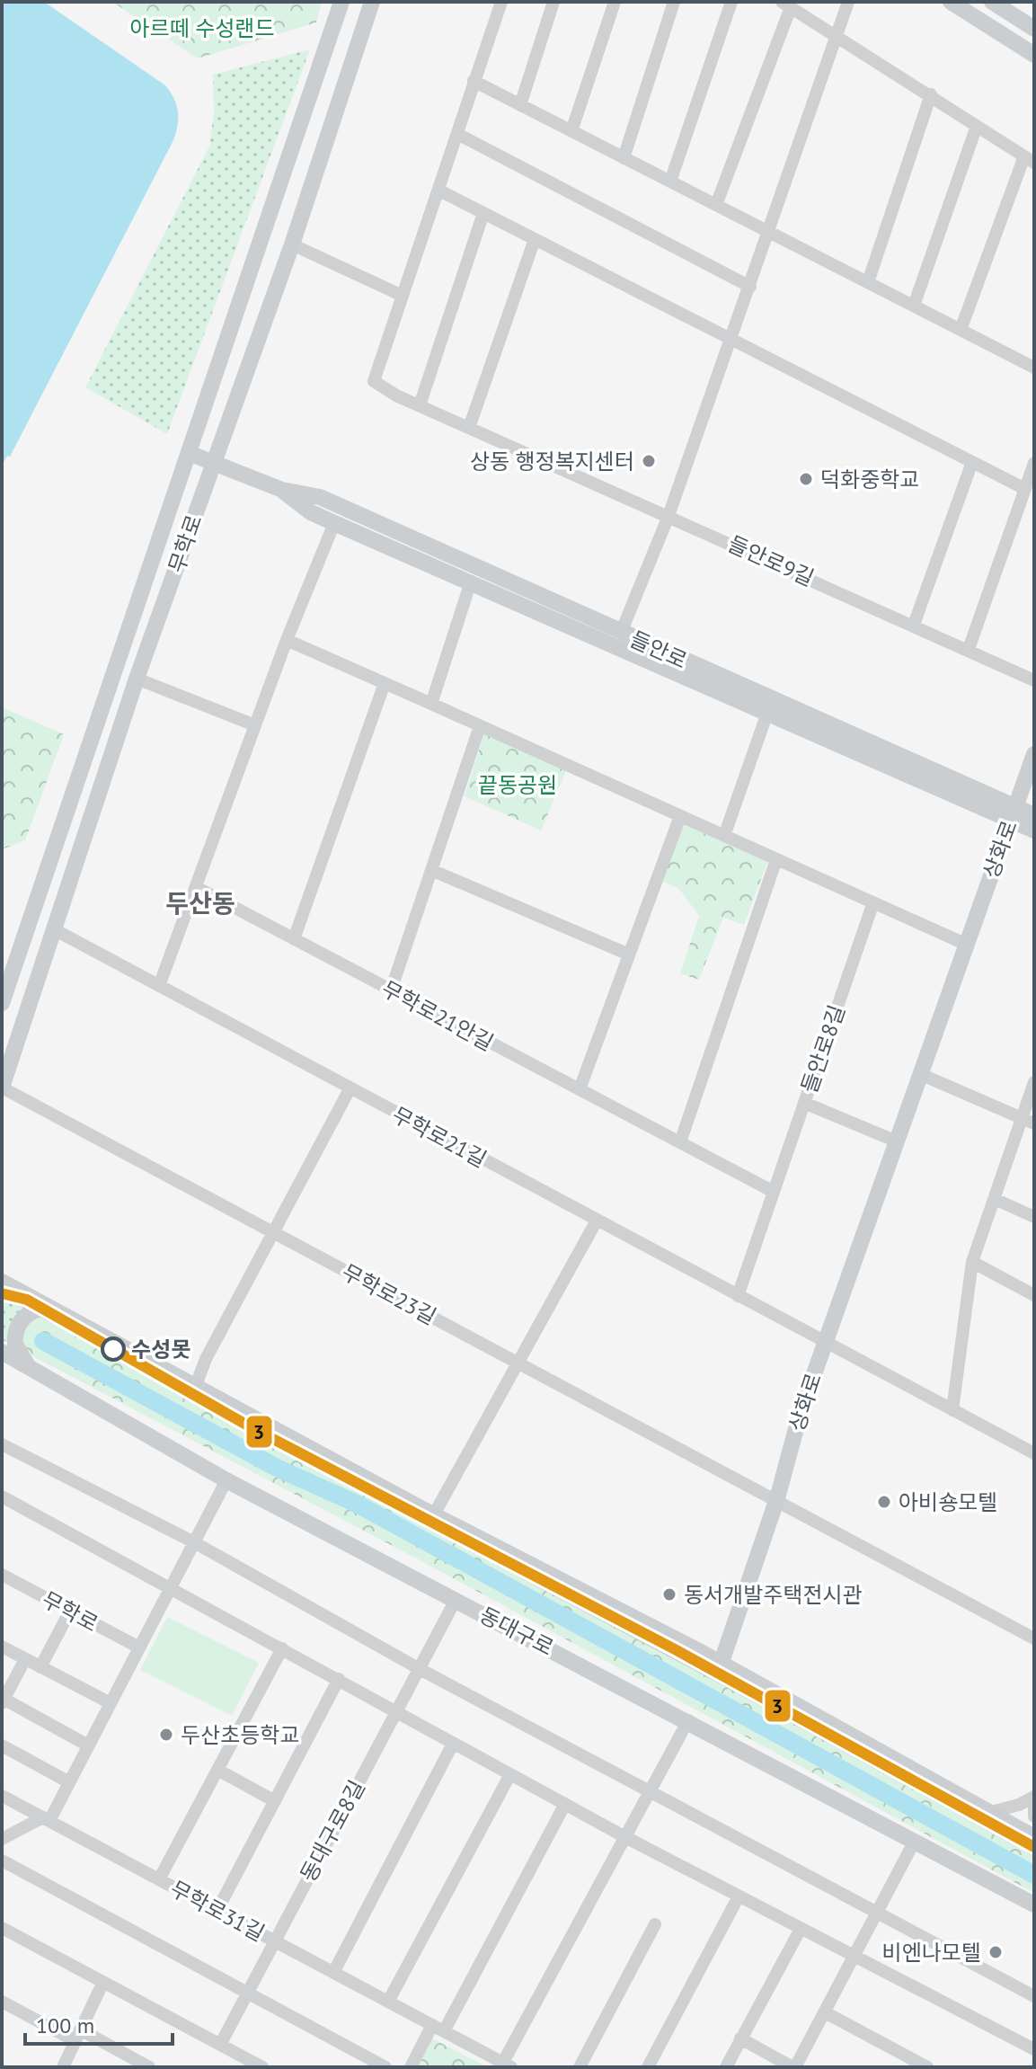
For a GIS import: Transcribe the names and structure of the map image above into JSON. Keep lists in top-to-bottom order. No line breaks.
{"streets":{"main road":["무학로","들안로","상화로","동대구로"],"street":["들안로9길","무학로21안길","들안로8길","무학로21길","무학로23길","동대구로8길","무학로31길"]},"crossings":[["무학로","들안로"],["무학로","무학로21길"],["무학로","무학로23길"],["들안로","상화로"],["상화로","무학로21길"],["상화로","무학로23길"],["무학로21안길","들안로8길"],["들안로8길","무학로21길"],["동대구로","동대구로8길"],["동대구로8길","무학로31길"]],"districts":["두산동"],"parks":["아르떼 수성랜드","끝동공원"],"places":["상동 행정복지센터","덕화중학교","수성못","아비숑모텔","동서개발주택전시관","두산초등학교","비엔나모텔"],"lines":["transit line 3"],"scale_bar":"100 m"}
